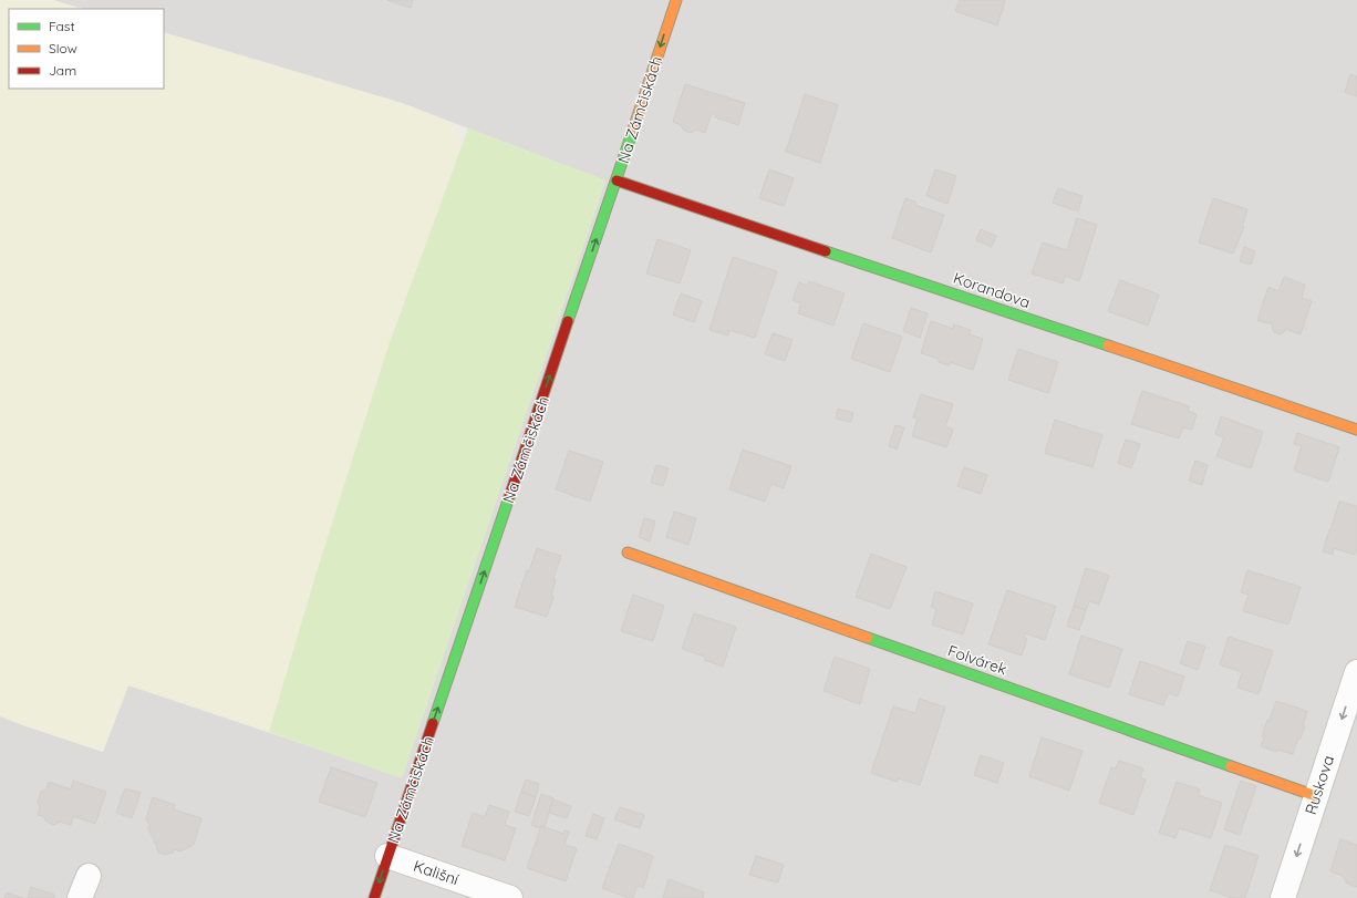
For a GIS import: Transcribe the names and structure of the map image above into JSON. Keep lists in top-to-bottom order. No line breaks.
{"streets":{"street":["Na Zámčiskách","Korandova","Folvárek","Ruskova","Kališní"]},"crossings":[["Na Zámčiskách","Korandova"],["Na Zámčiskách","Kališní"],["Folvárek","Ruskova"]],"one_way":["Ruskova"],"legend":["Fast","Slow","Jam"]}
